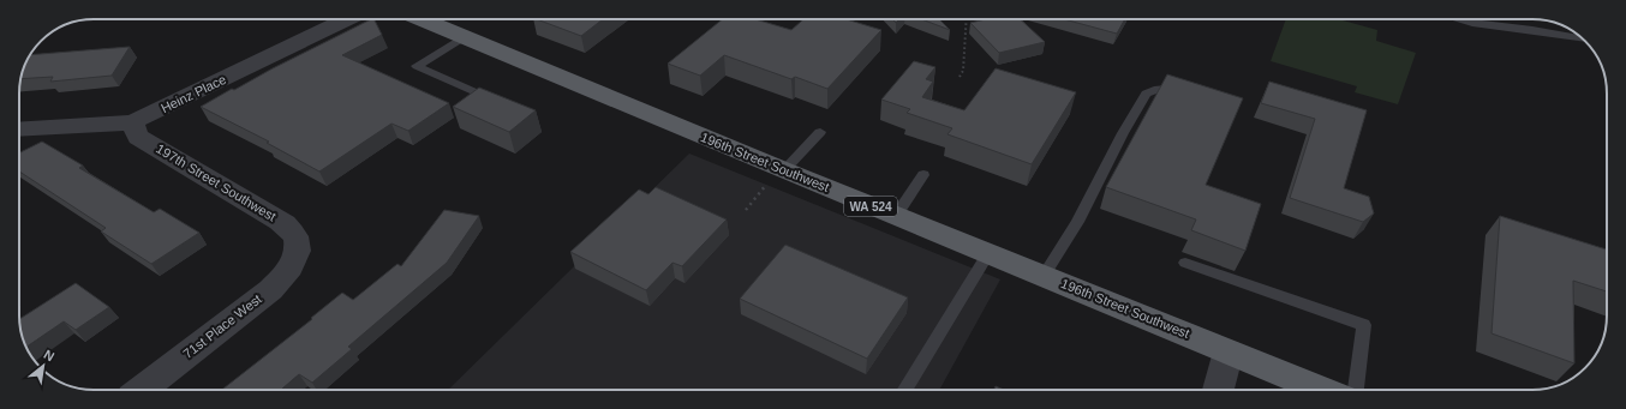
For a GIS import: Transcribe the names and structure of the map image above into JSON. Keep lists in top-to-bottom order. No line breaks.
{"streets":{"main road":["196th Street Southwest","WA 524"],"street":["Heinz Place","197th Street Southwest","71st Place West"]},"crossings":[["Heinz Place","197th Street Southwest"],["197th Street Southwest","71st Place West"]],"north":"top right"}
